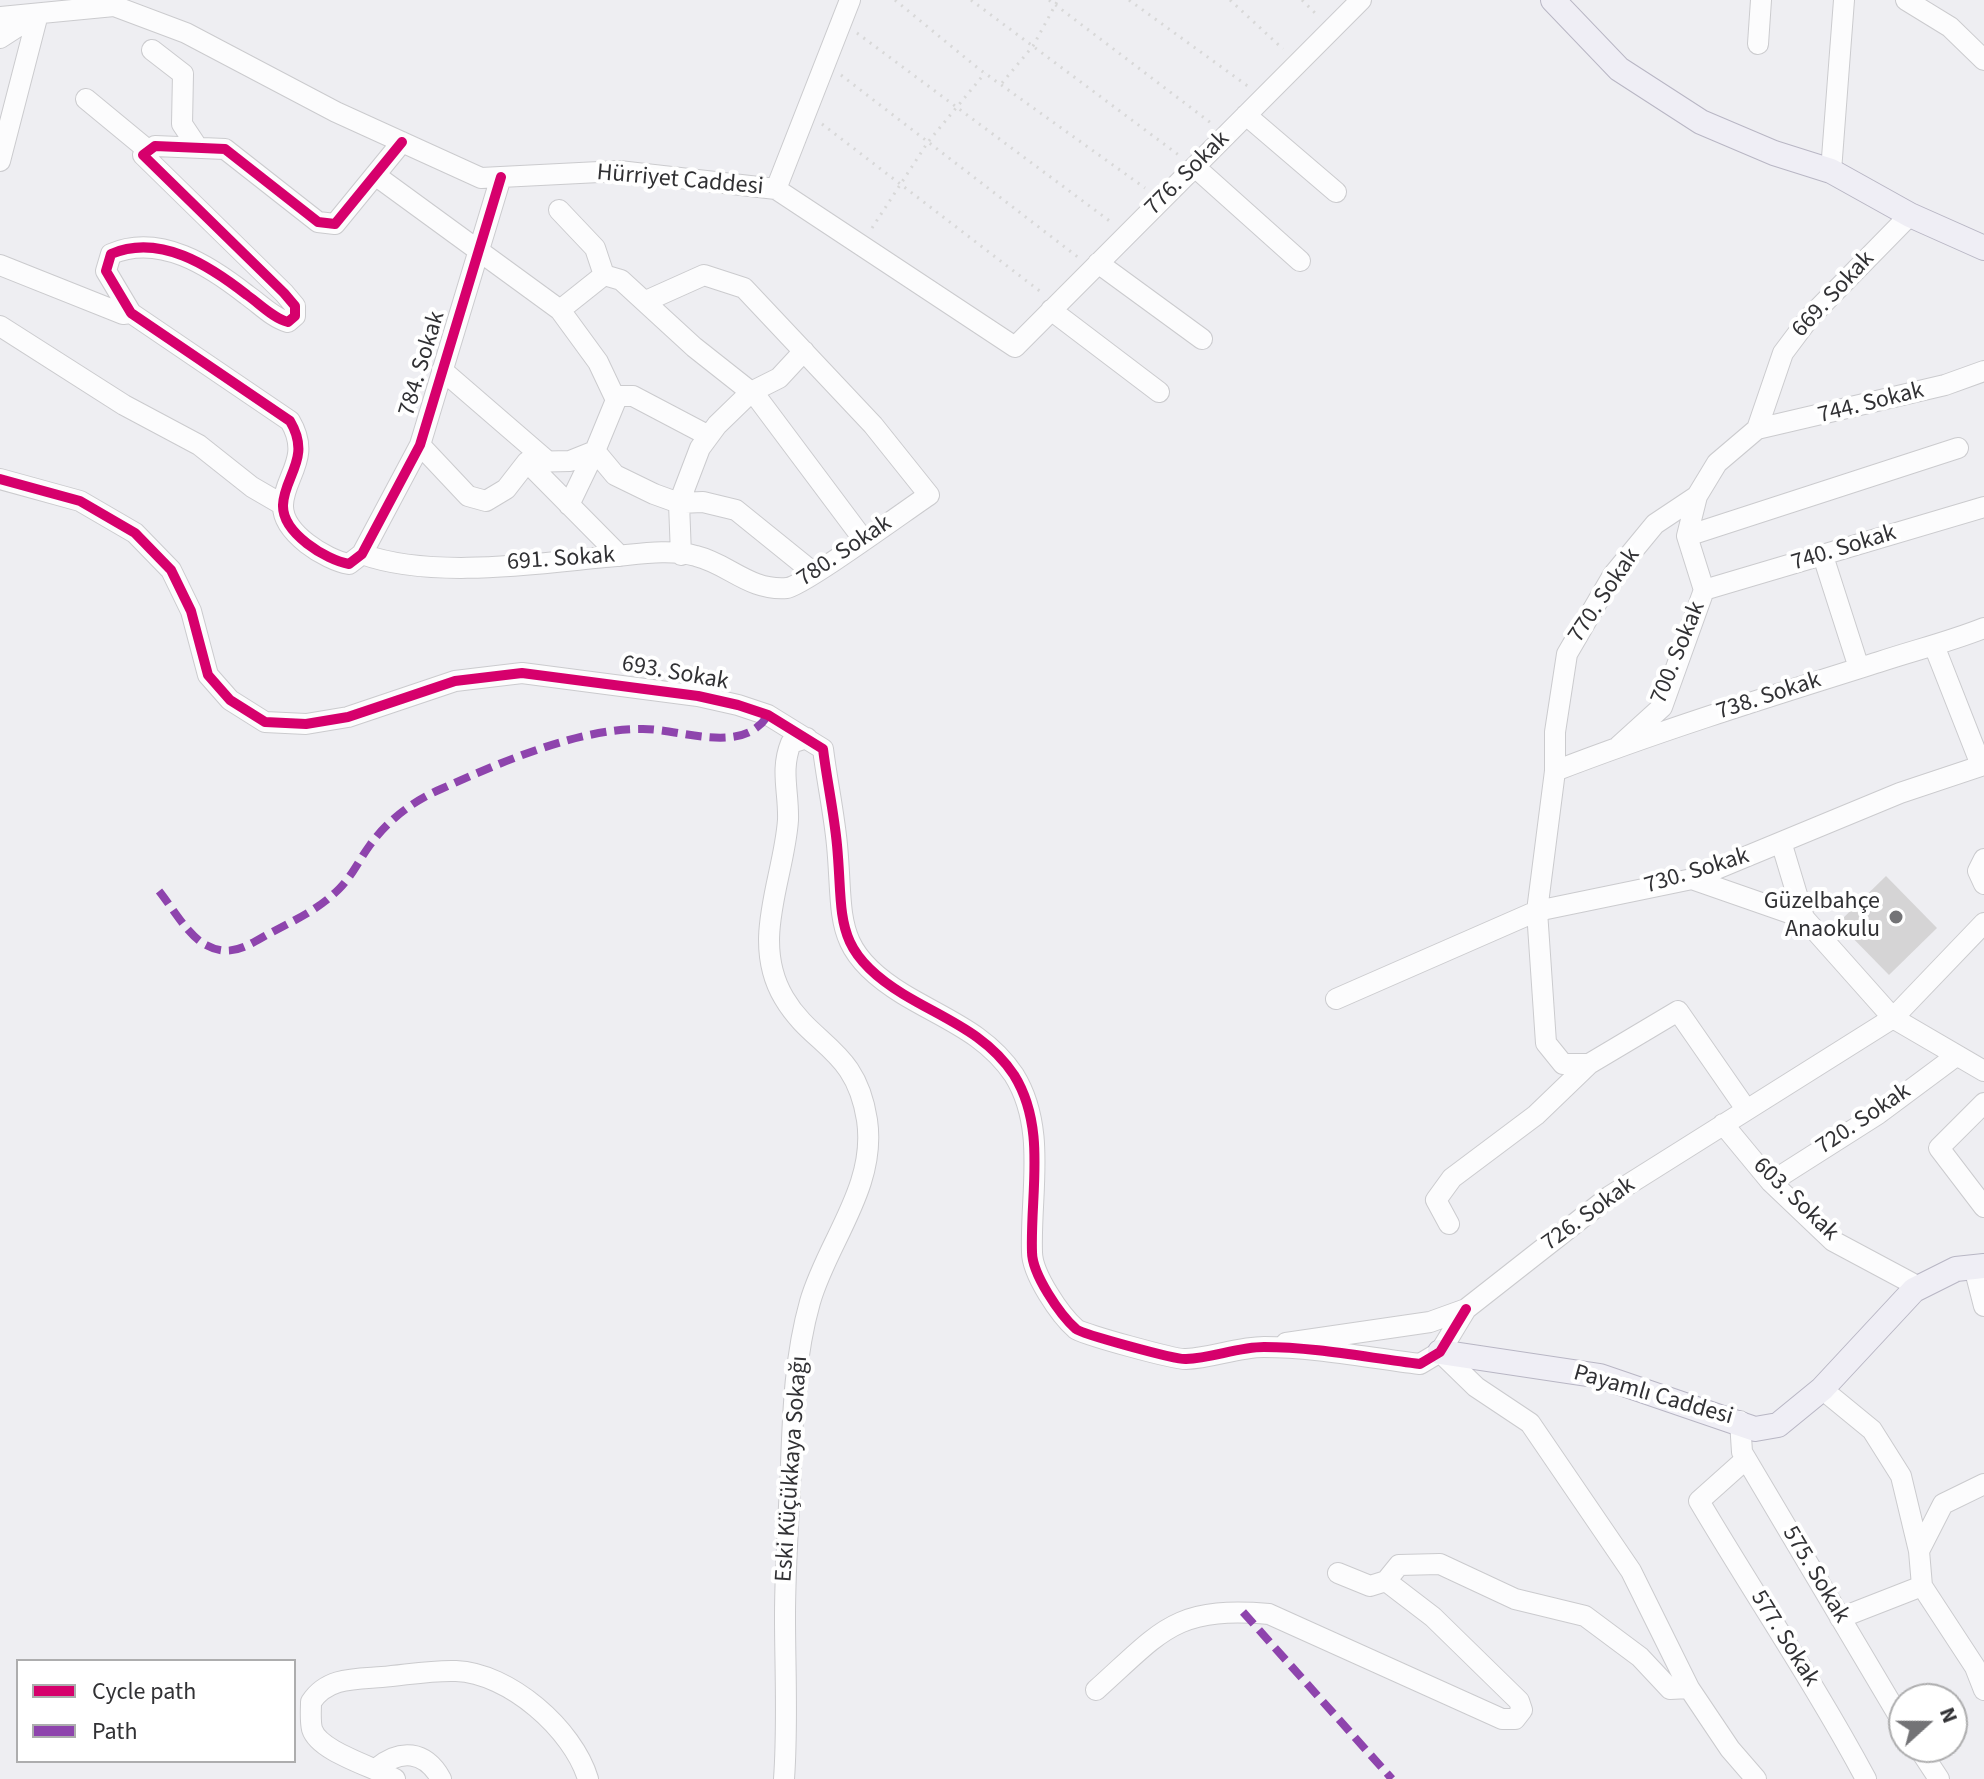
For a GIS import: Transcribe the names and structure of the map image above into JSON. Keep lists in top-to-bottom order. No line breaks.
{"streets":{"main road":["Payamlı Caddesi"],"street":["776. Sokak","Hürriyet Caddesi","669. Sokak","784. Sokak","744. Sokak","740. Sokak","780. Sokak","691. Sokak","770. Sokak","700. Sokak","693. Sokak","738. Sokak","730. Sokak","720. Sokak","603. Sokak","726. Sokak","Eski Küçükkaya Sokağı","575. Sokak","577. Sokak"]},"crossings":[["776. Sokak","Hürriyet Caddesi"],["Hürriyet Caddesi","784. Sokak"],["669. Sokak","744. Sokak"],["784. Sokak","691. Sokak"],["740. Sokak","700. Sokak"],["780. Sokak","691. Sokak"],["770. Sokak","738. Sokak"],["700. Sokak","738. Sokak"],["693. Sokak","Payamlı Caddesi"],["693. Sokak","Eski Küçükkaya Sokağı"],["720. Sokak","603. Sokak"],["603. Sokak","726. Sokak"],["603. Sokak","Payamlı Caddesi"],["726. Sokak","Payamlı Caddesi"],["Payamlı Caddesi","575. Sokak"],["575. Sokak","577. Sokak"]],"places":["Güzelbahçe Anaokulu"],"legend":["Cycle path","Path"],"north":"right"}
